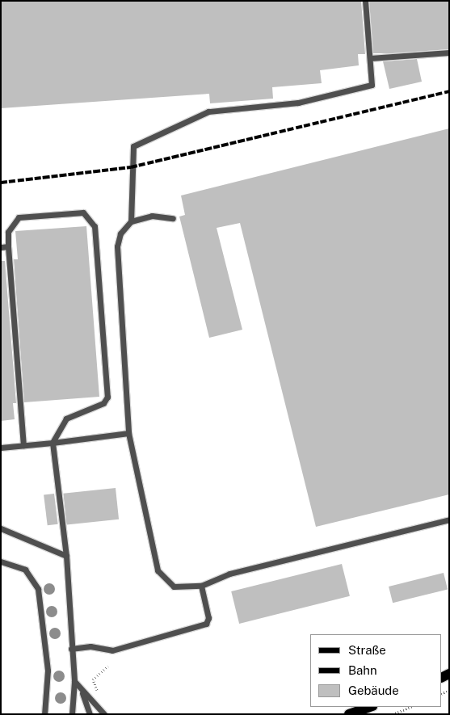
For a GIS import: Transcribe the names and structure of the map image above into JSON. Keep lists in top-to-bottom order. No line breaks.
{"legend":["Straße","Bahn","Gebäude"]}
